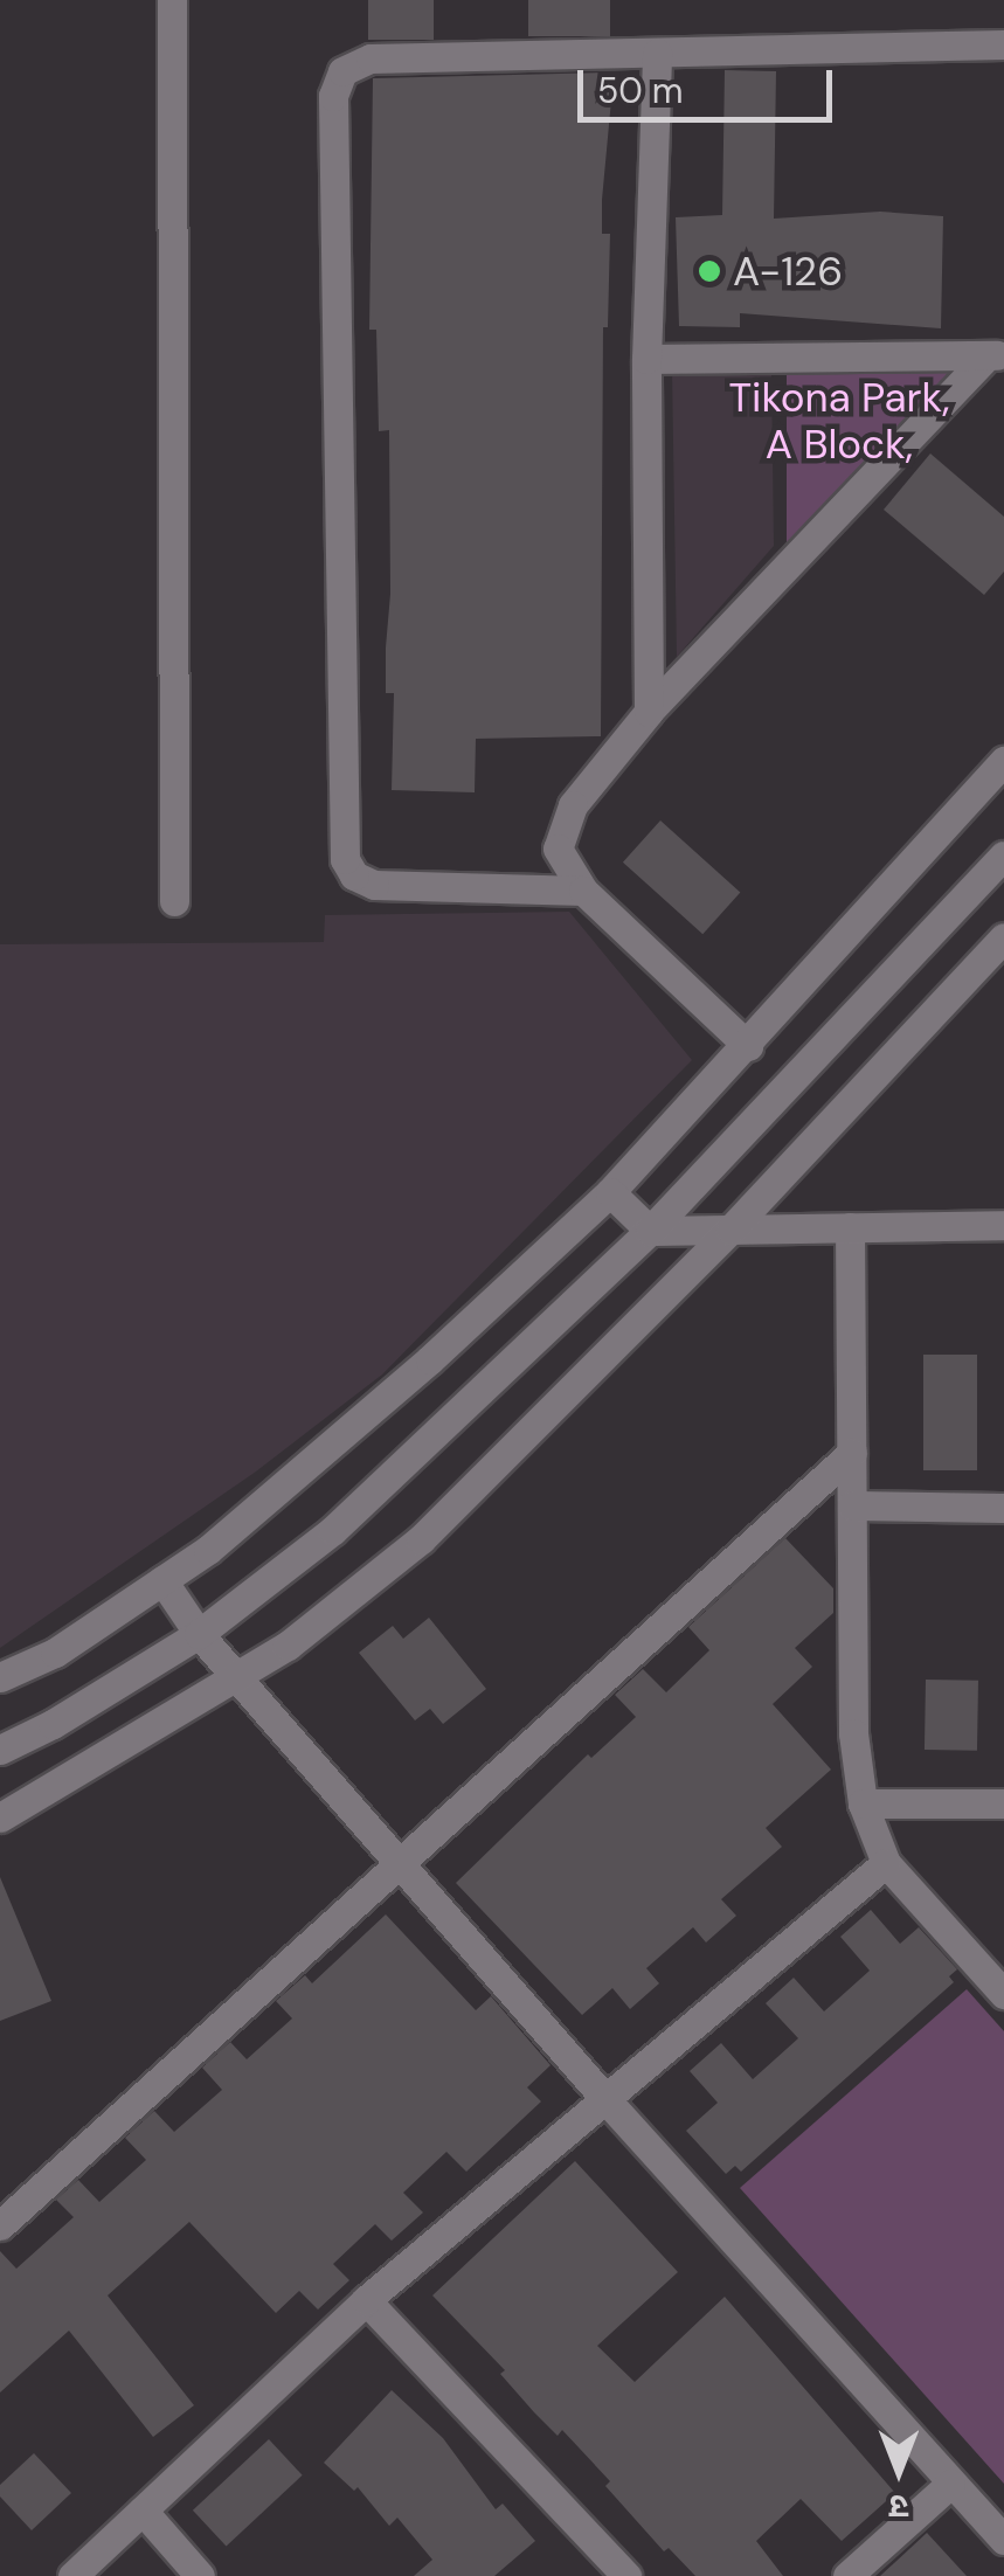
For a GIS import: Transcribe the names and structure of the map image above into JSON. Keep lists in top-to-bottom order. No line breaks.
{"parks":["Tikona Park, A Block,"],"places":["A-126"],"scale_bar":"50 m","north":"bottom"}
